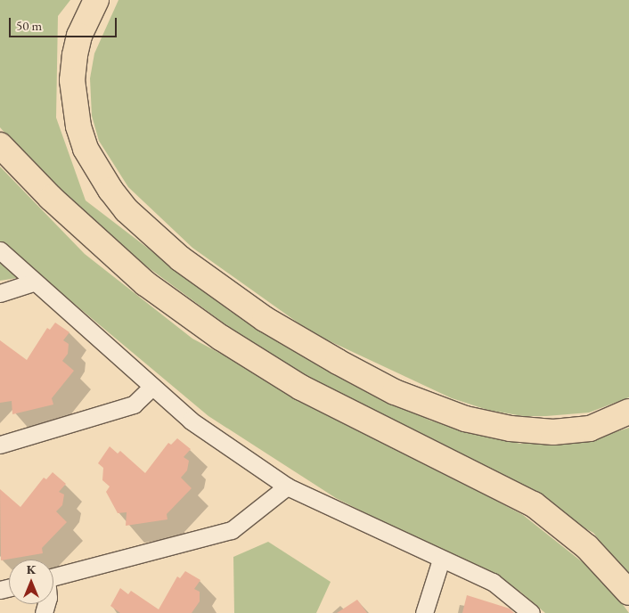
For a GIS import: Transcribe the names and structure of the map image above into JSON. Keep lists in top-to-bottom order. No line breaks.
{"scale_bar":"50 m","north":"top"}
